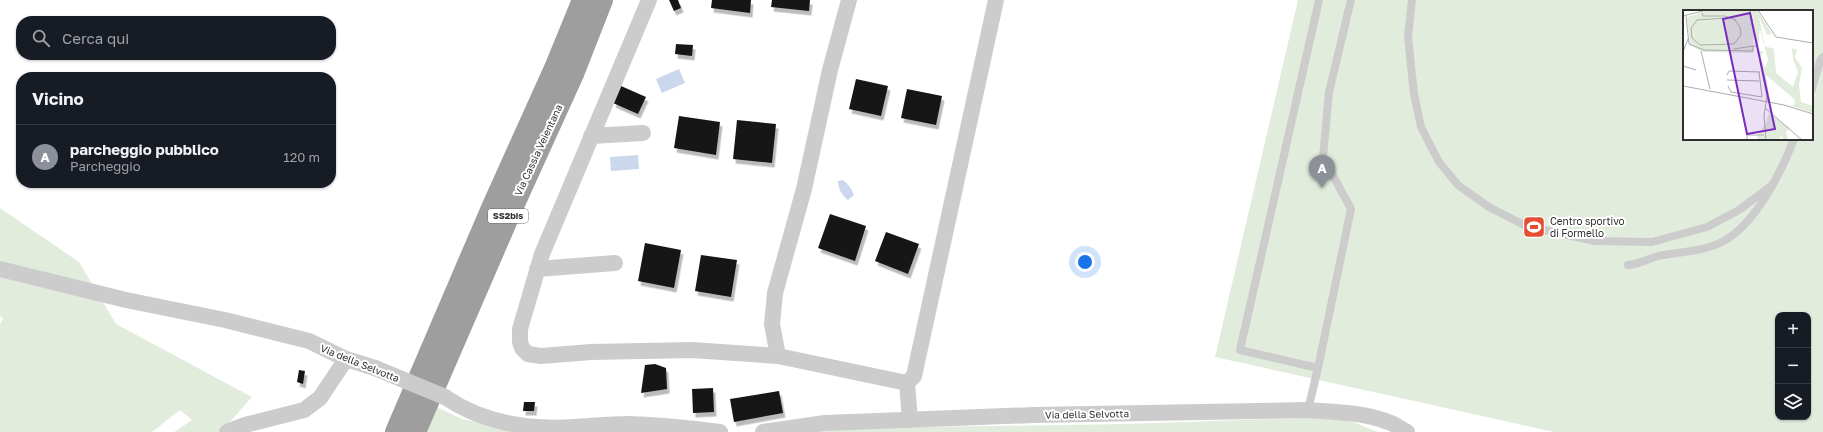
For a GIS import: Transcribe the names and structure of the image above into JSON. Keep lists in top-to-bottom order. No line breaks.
{"streets":{"highway":["Via Cassia Veientana","SS2bis"],"street":["Via della Selvotta"]},"places":{"sports":["Centro sportivo di Formello"]},"page":{"search":"Cerca qui","heading":"Vicino","list":[{"mark":"A","name":"parcheggio pubblico","note":"Parcheggio","value":"120 m"}],"pins":"A","map_buttons":["+","−"]}}
